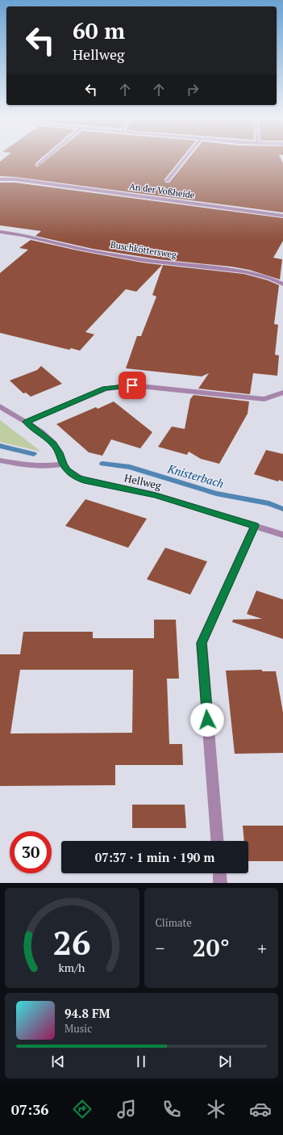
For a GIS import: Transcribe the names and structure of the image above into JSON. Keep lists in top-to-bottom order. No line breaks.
{"streets":{"street":["An der Voßheide","Buschköttersweg","Hellweg"]},"water":["Knisterbach"],"page":{"turn":["60 m","Hellweg"],"limit":"30","trip":"07:37 · 1 min · 190 m","tile":"Climate","heat":["−","20°","+"],"song":["94.8 FM","Music"],"tabs":"07:36","gauge":["26","km/h"]}}
